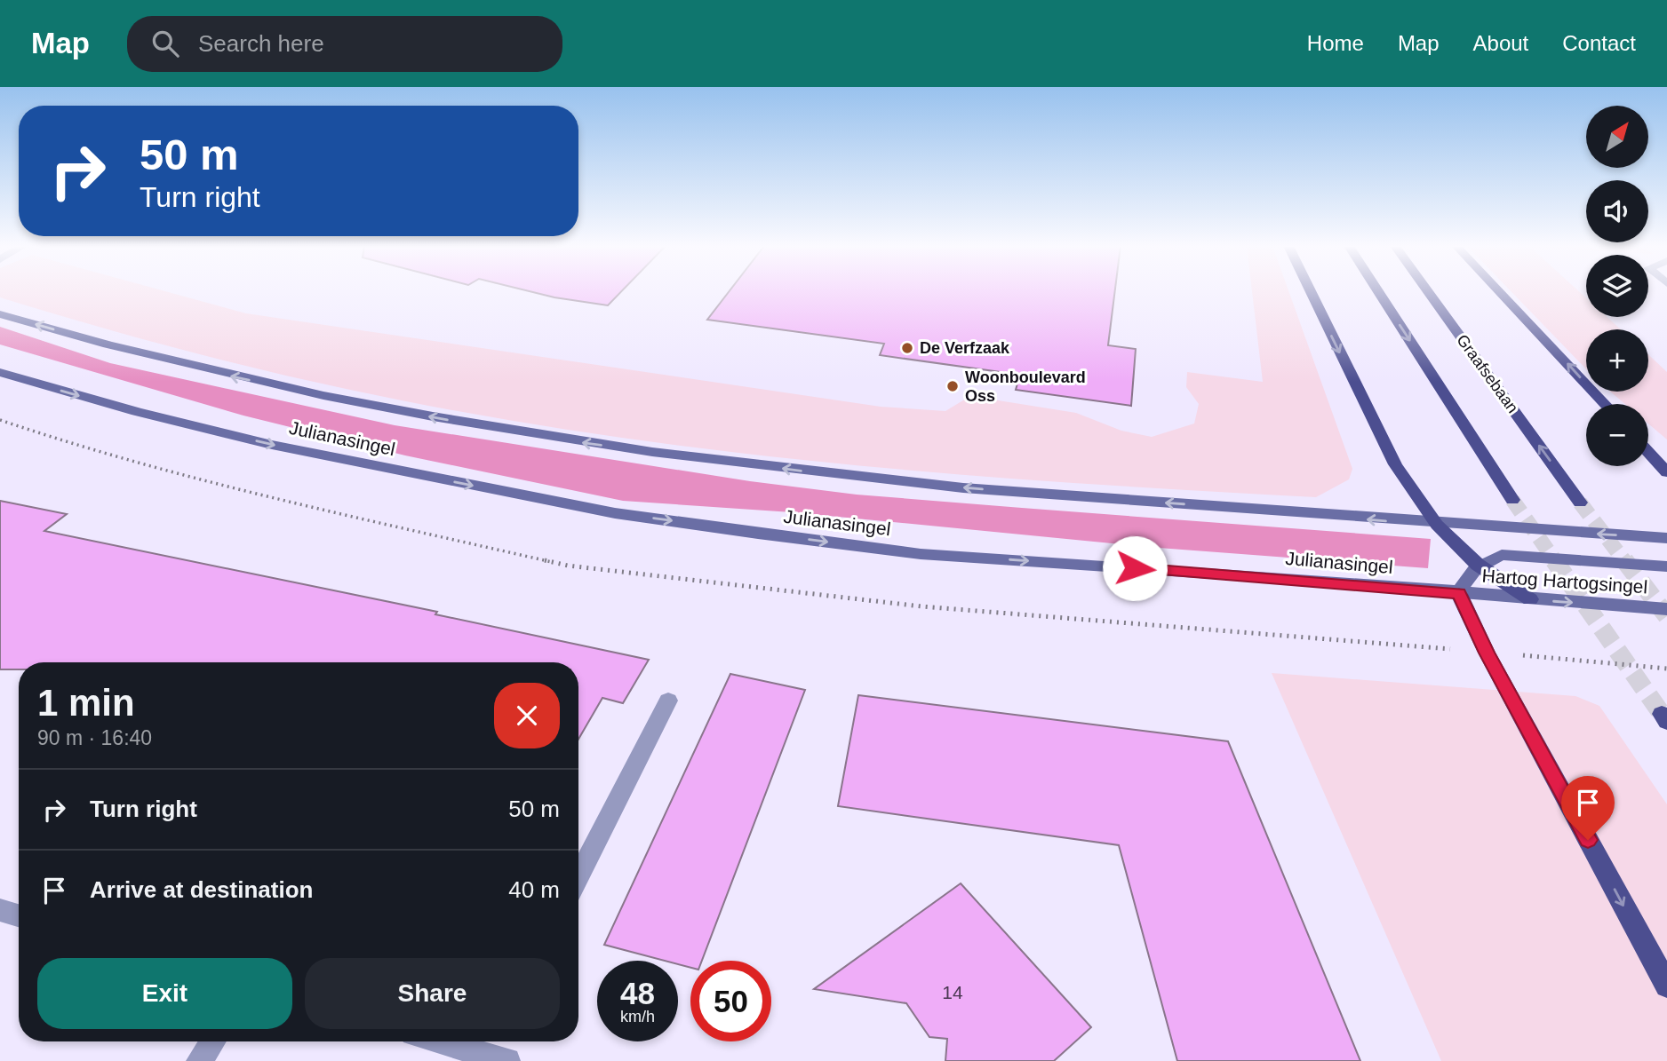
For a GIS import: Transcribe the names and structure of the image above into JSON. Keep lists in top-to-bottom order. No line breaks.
{"streets":{"main road":["Graafsebaan","Julianasingel","Hartog Hartogsingel"]},"crossings":[["Julianasingel","Hartog Hartogsingel"]],"places":["De Verfzaak","Woonboulevard Oss"],"house_numbers":["14"],"north":"top right","page":{"header":"Map","search":"Search here","nav":["Home","Map","About","Contact"],"map_buttons":["+","−"],"turn":["50 m","Turn right"],"heading":["1 min","90 m · 16:40"],"list":[{"name":"Turn right","value":"50 m"},{"name":"Arrive at destination","value":"40 m"}],"buttons":["Exit","Share"],"speed":"48 km/h","limit":"50"}}
